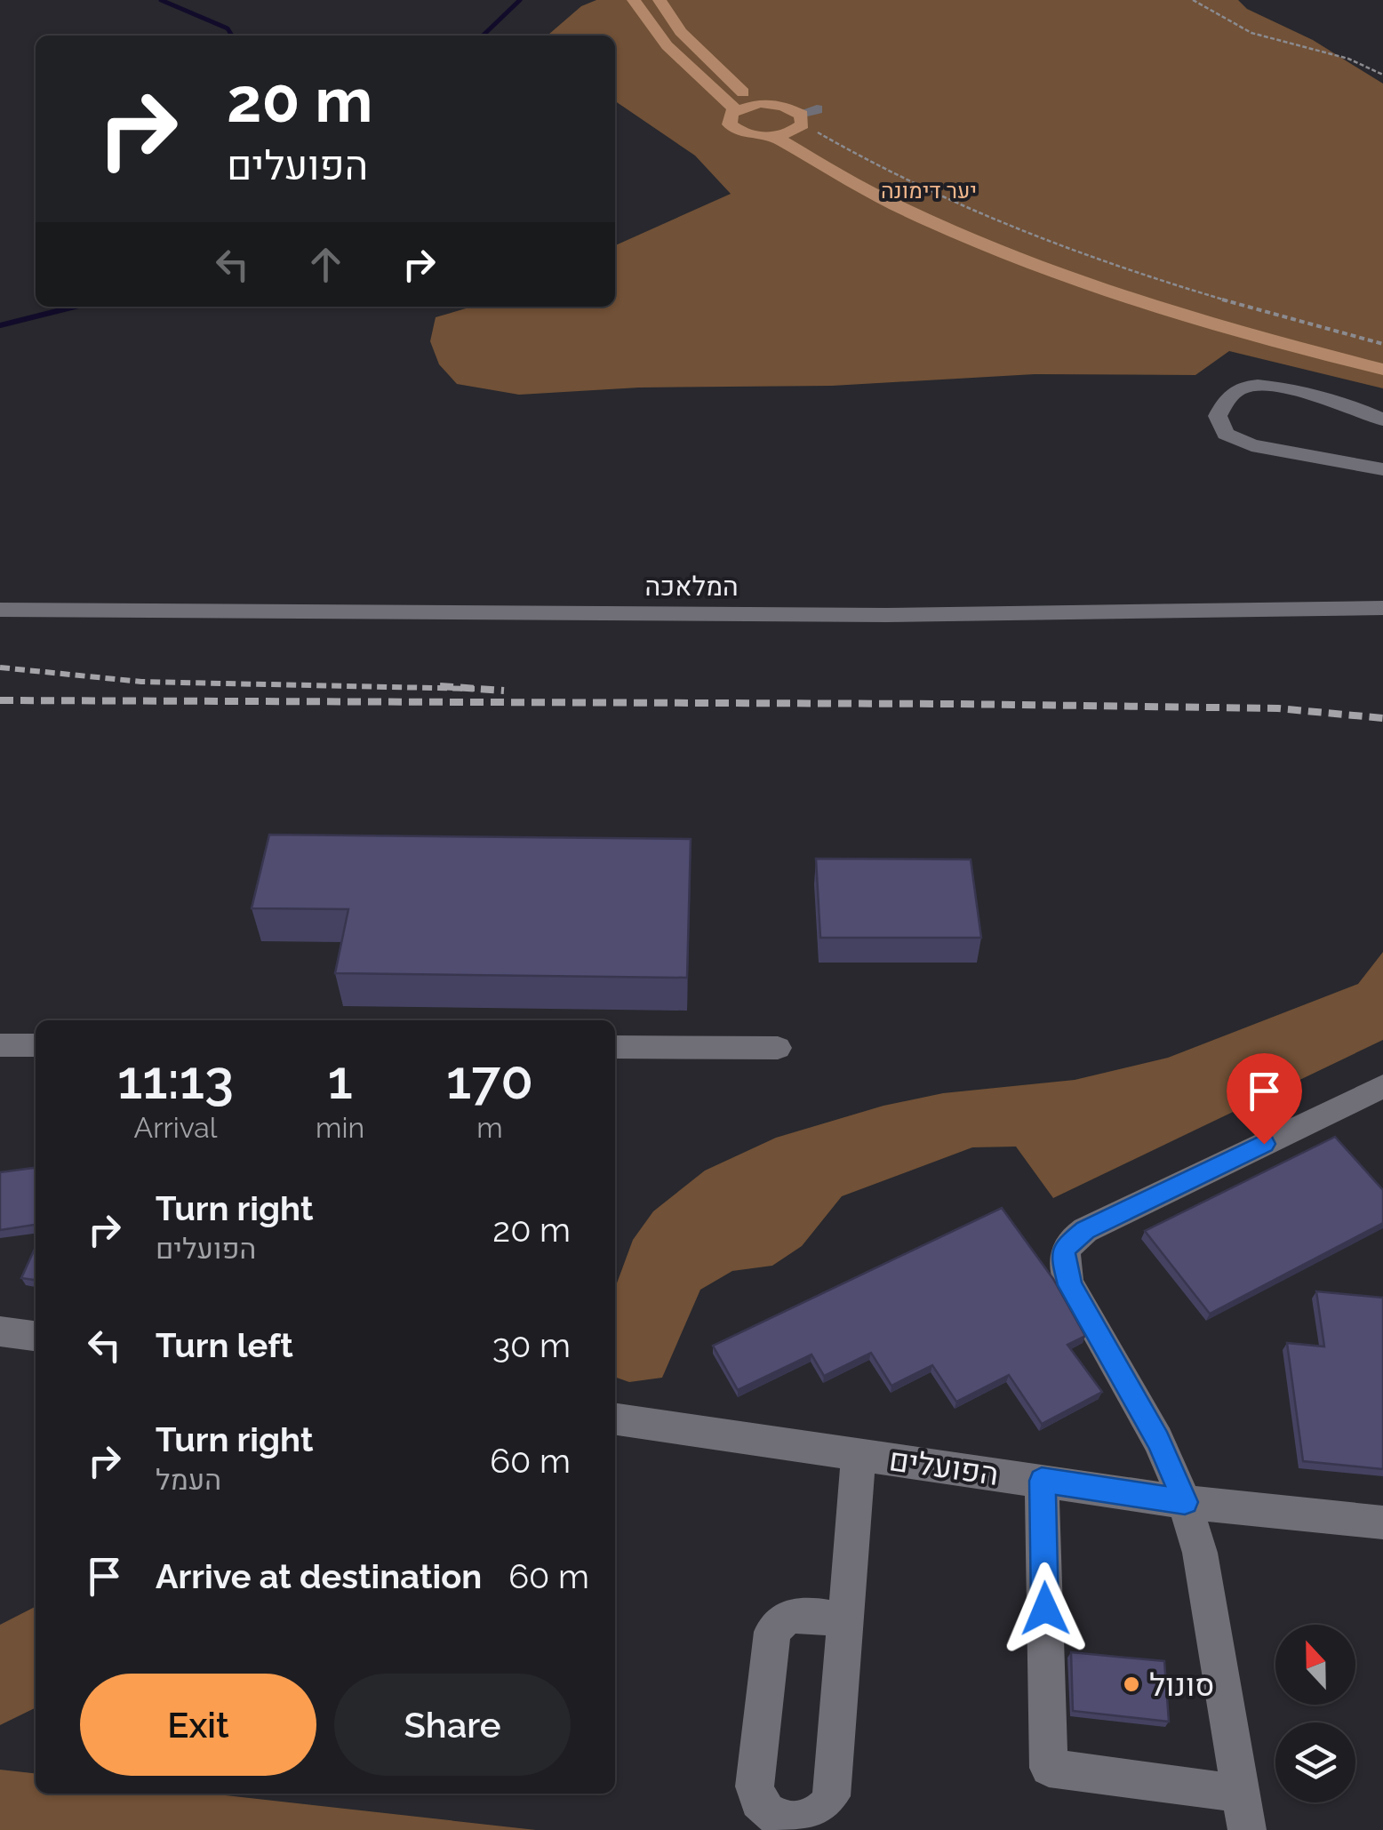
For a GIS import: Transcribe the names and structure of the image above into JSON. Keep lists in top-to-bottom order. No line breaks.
{"streets":{"street":["המלאכה","הפועלים"]},"parks":["יער דימונה"],"places":["סונול"],"north":"top","page":{"turn":["20 m","הפועלים"],"eta":["11:13","Arrival","1","min","170","m"],"list":[{"name":"Turn right","note":"הפועלים","value":"20 m"},{"name":"Turn left","value":"30 m"},{"name":"Turn right","note":"העמל","value":"60 m"},{"name":"Arrive at destination","value":"60 m"}],"buttons":["Exit","Share"]}}
